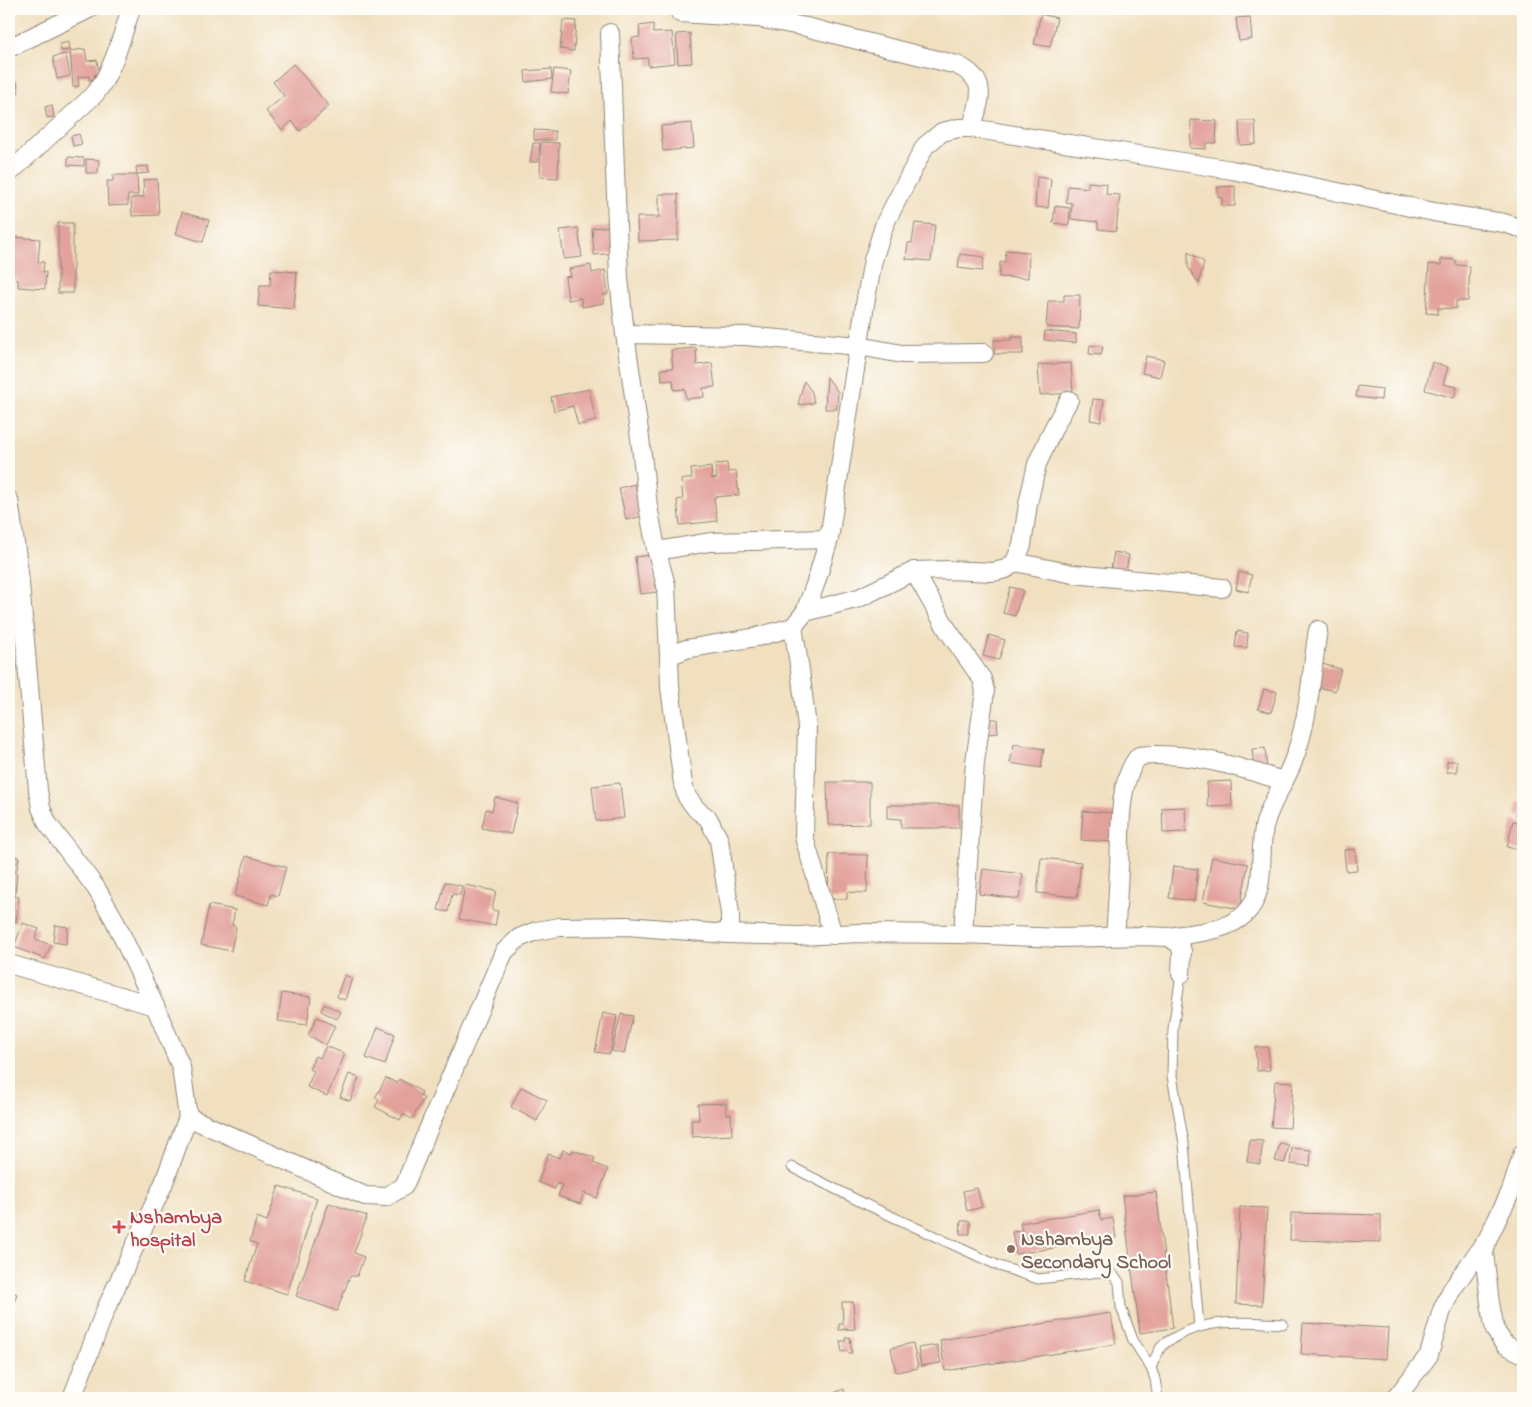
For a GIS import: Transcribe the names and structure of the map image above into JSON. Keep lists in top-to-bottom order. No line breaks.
{"places":{"health":["Nshambya hospital"],"other":["Nshambya Secondary School"]}}
